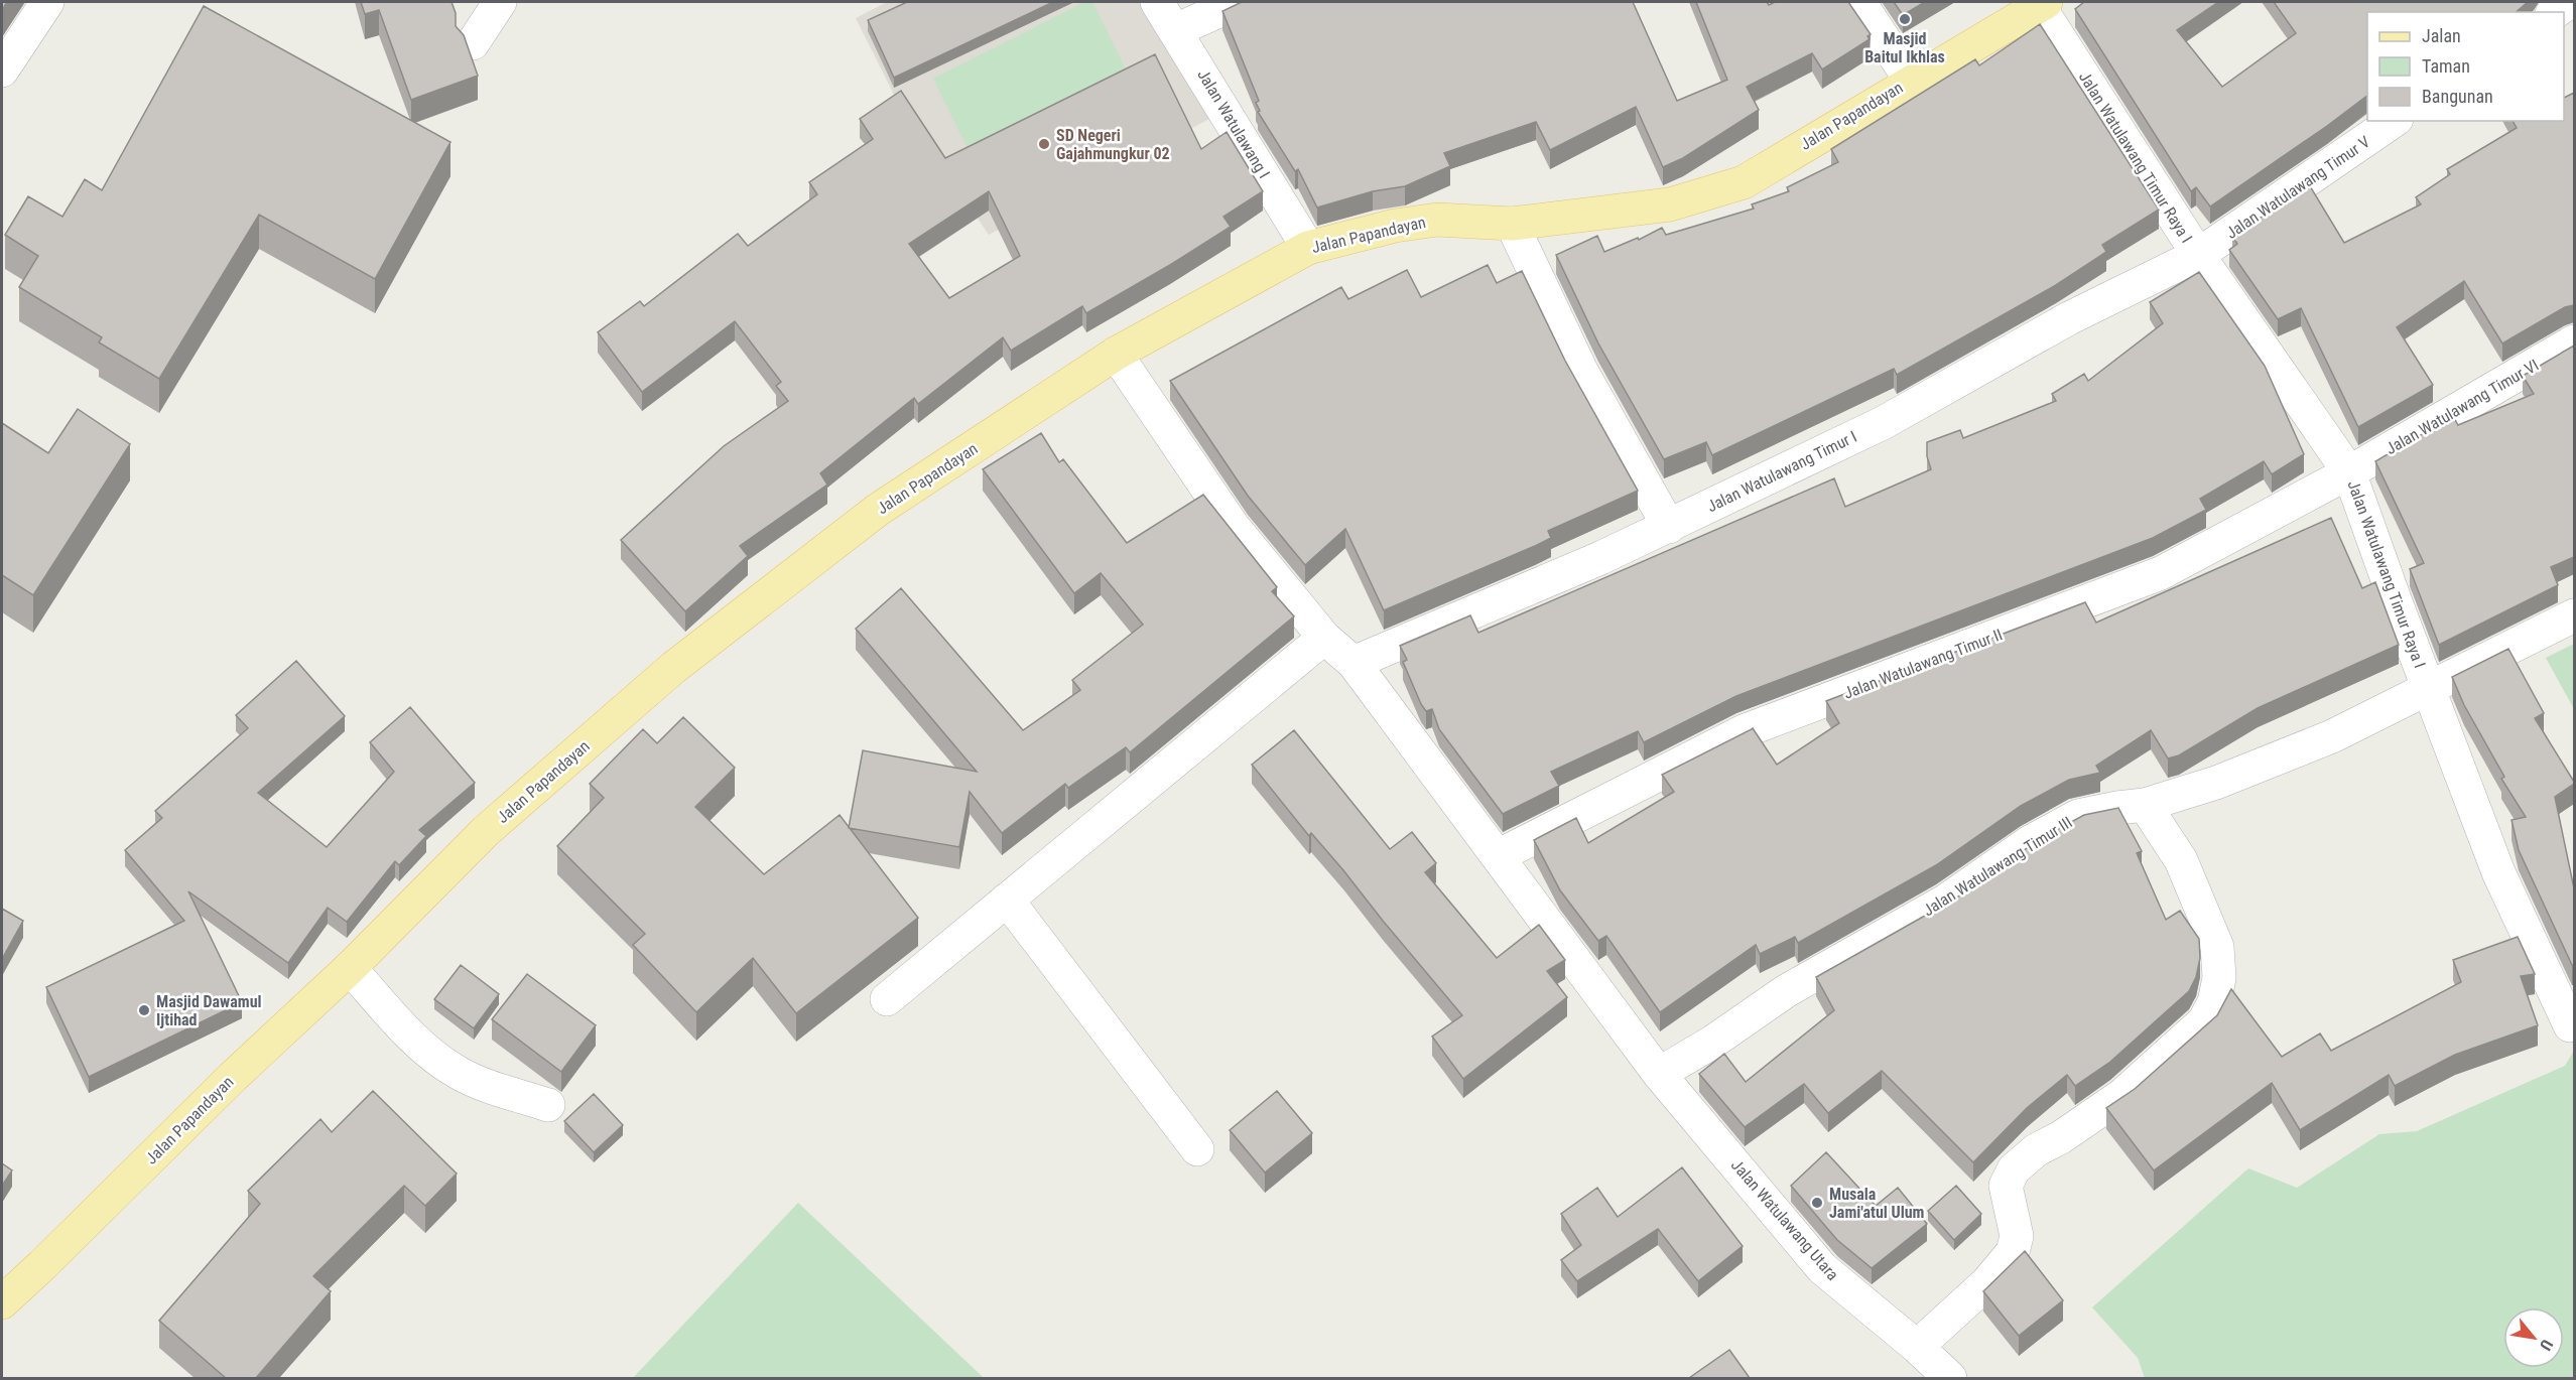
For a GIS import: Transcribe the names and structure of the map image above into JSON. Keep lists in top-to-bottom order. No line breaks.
{"streets":{"main road":["Jalan Papandayan"],"street":["Jalan Watulawang I","Jalan Watulawang Timur Raya I","Jalan Watulawang Timur V","Jalan Watulawang Timur VI","Jalan Watulawang Timur I","Jalan Watulawang Timur II","Jalan Watulawang Timur III","Jalan Watulawang Utara"]},"crossings":[["Jalan Papandayan","Jalan Watulawang I"],["Jalan Papandayan","Jalan Watulawang Timur Raya I"],["Jalan Papandayan","Jalan Watulawang Utara"],["Jalan Watulawang Timur Raya I","Jalan Watulawang Timur V"],["Jalan Watulawang Timur Raya I","Jalan Watulawang Timur VI"],["Jalan Watulawang Timur Raya I","Jalan Watulawang Timur I"],["Jalan Watulawang Timur Raya I","Jalan Watulawang Timur II"],["Jalan Watulawang Timur Raya I","Jalan Watulawang Timur III"],["Jalan Watulawang Timur V","Jalan Watulawang Timur I"],["Jalan Watulawang Timur VI","Jalan Watulawang Timur II"],["Jalan Watulawang Timur I","Jalan Watulawang Utara"],["Jalan Watulawang Timur II","Jalan Watulawang Utara"],["Jalan Watulawang Timur III","Jalan Watulawang Utara"]],"places":["Masjid Baitul Ikhlas","SD Negeri Gajahmungkur 02","Masjid Dawamul Ijtihad","Musala Jami'atul Ulum"],"legend":["Jalan","Taman","Bangunan"],"north":"bottom right"}
